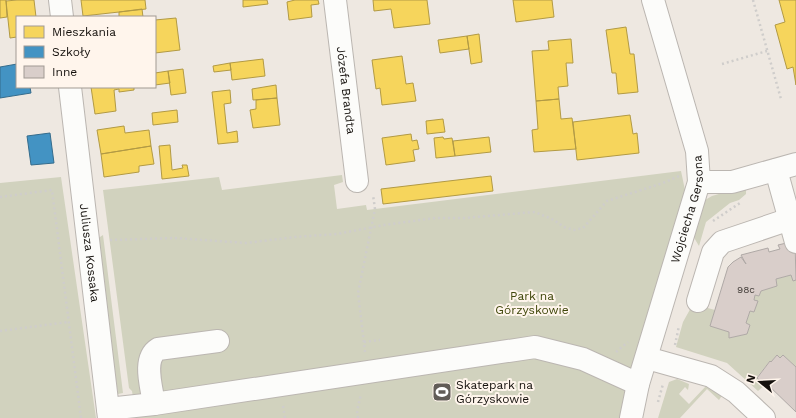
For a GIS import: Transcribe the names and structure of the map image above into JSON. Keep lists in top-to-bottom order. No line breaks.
{"streets":{"street":["Józefa Brandta","Wojciecha Gersona","Juliusza Kossaka"]},"parks":["Park na Górzyskowie"],"places":{"sports":["Skatepark na Górzyskowie"]},"house_numbers":["98c"],"legend":["Mieszkania","Szkoły","Inne"],"north":"left"}
